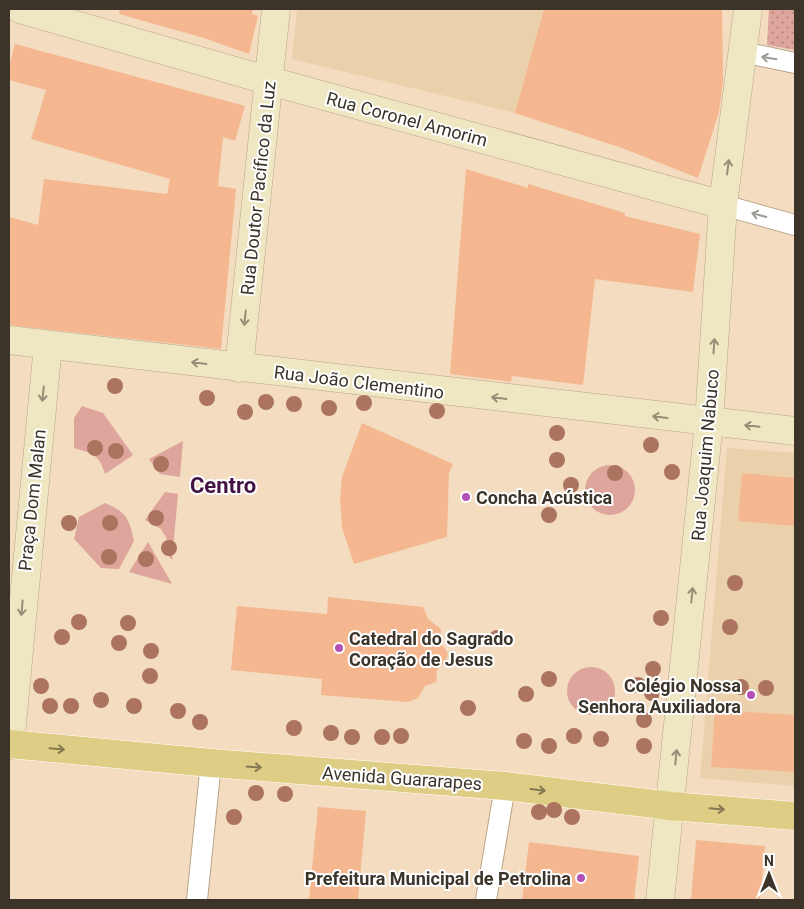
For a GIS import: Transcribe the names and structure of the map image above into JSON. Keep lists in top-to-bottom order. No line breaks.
{"streets":{"main road":["Rua Coronel Amorim","Rua Doutor Pacífico da Luz","Rua João Clementino","Rua Joaquim Nabuco","Praça Dom Malan","Avenida Guararapes"]},"crossings":[["Rua Coronel Amorim","Rua Doutor Pacífico da Luz"],["Rua Coronel Amorim","Rua Joaquim Nabuco"],["Rua Doutor Pacífico da Luz","Rua João Clementino"],["Rua João Clementino","Rua Joaquim Nabuco"],["Rua João Clementino","Praça Dom Malan"],["Rua Joaquim Nabuco","Avenida Guararapes"],["Praça Dom Malan","Avenida Guararapes"]],"one_way":["Rua Doutor Pacífico da Luz","Rua João Clementino","Rua Joaquim Nabuco","Praça Dom Malan","Avenida Guararapes"],"districts":["Centro"],"places":["Concha Acústica","Catedral do Sagrado Coração de Jesus","Colégio Nossa Senhora Auxiliadora","Prefeitura Municipal de Petrolina"],"north":"top"}
